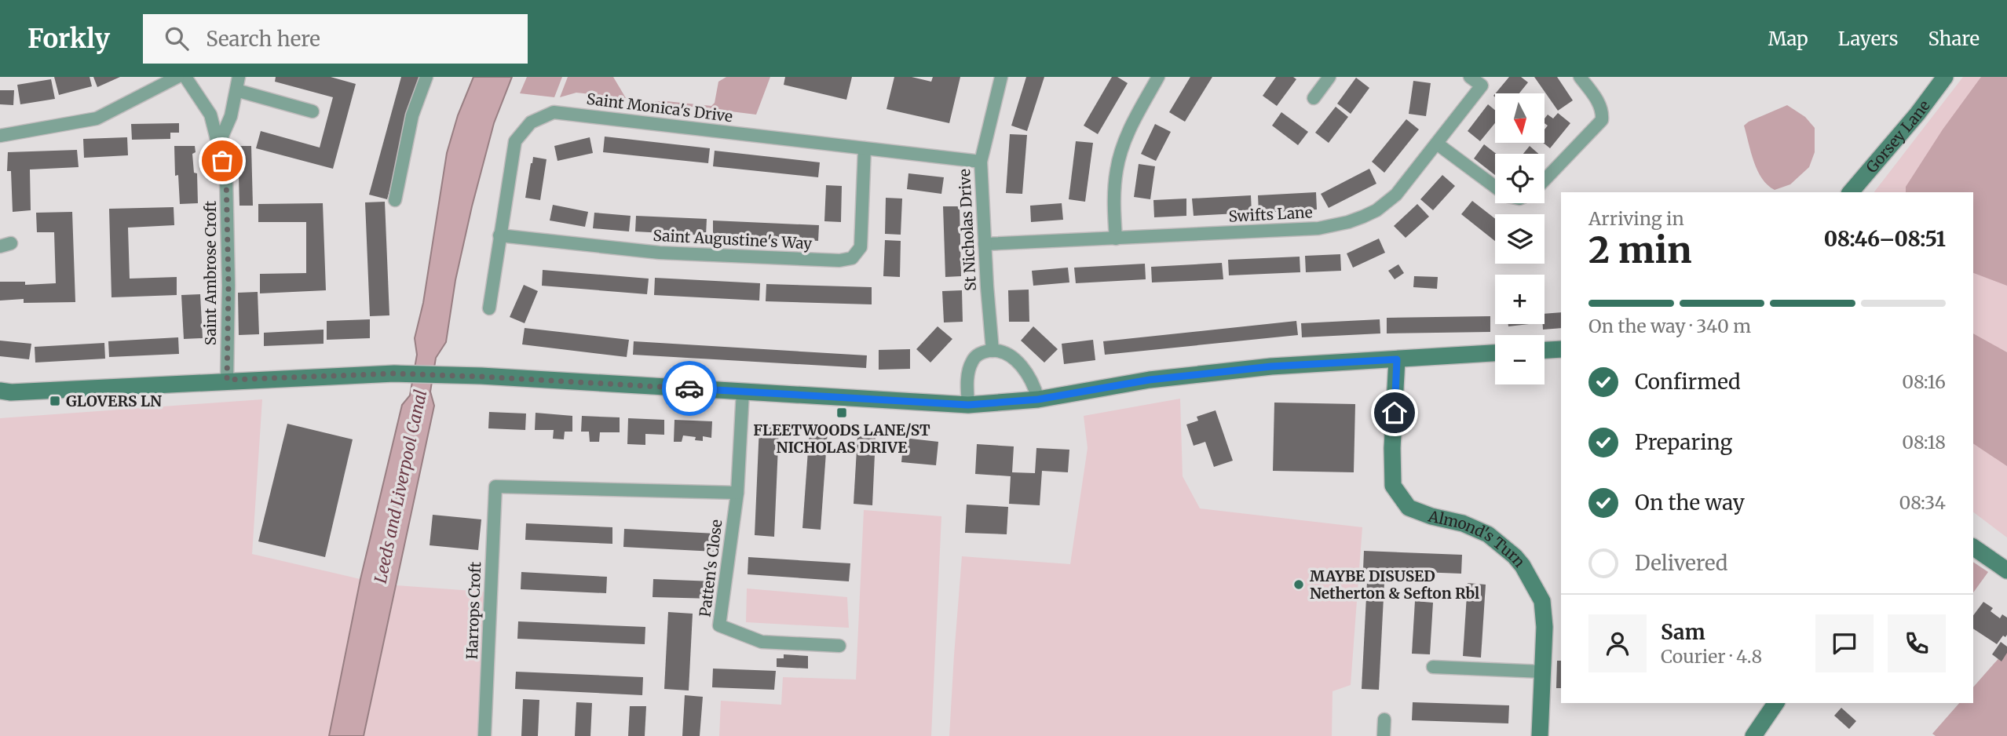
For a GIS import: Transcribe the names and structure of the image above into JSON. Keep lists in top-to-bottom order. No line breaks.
{"streets":{"street":["Saint Monica's Drive","Gorsey Lane","Swifts Lane","St Nicholas Drive","Saint Augustine's Way","Saint Ambrose Croft","Almond's Turn","Patten's Close","Harrops Croft"]},"crossings":[["Saint Monica's Drive","St Nicholas Drive"],["Saint Monica's Drive","Saint Augustine's Way"],["Swifts Lane","St Nicholas Drive"],["Patten's Close","Harrops Croft"]],"water":["Leeds and Liverpool Canal"],"places":{"transit":["GLOVERS LN","FLEETWOODS LANE/ST NICHOLAS DRIVE"],"other":["MAYBE DISUSED Netherton & Sefton Rbl"]},"north":"bottom","page":{"header":"Forkly","search":"Search here","nav":["Map","Layers","Share"],"map_buttons":["+","−"],"heading":["2 min","Arriving in","08:46–08:51"],"panel":["Sam","Courier · 4.8"],"bar":"On the way · 340 m","list":[["Confirmed","08:16"],["Preparing","08:18"],["On the way","08:34"],"Delivered"]}}
